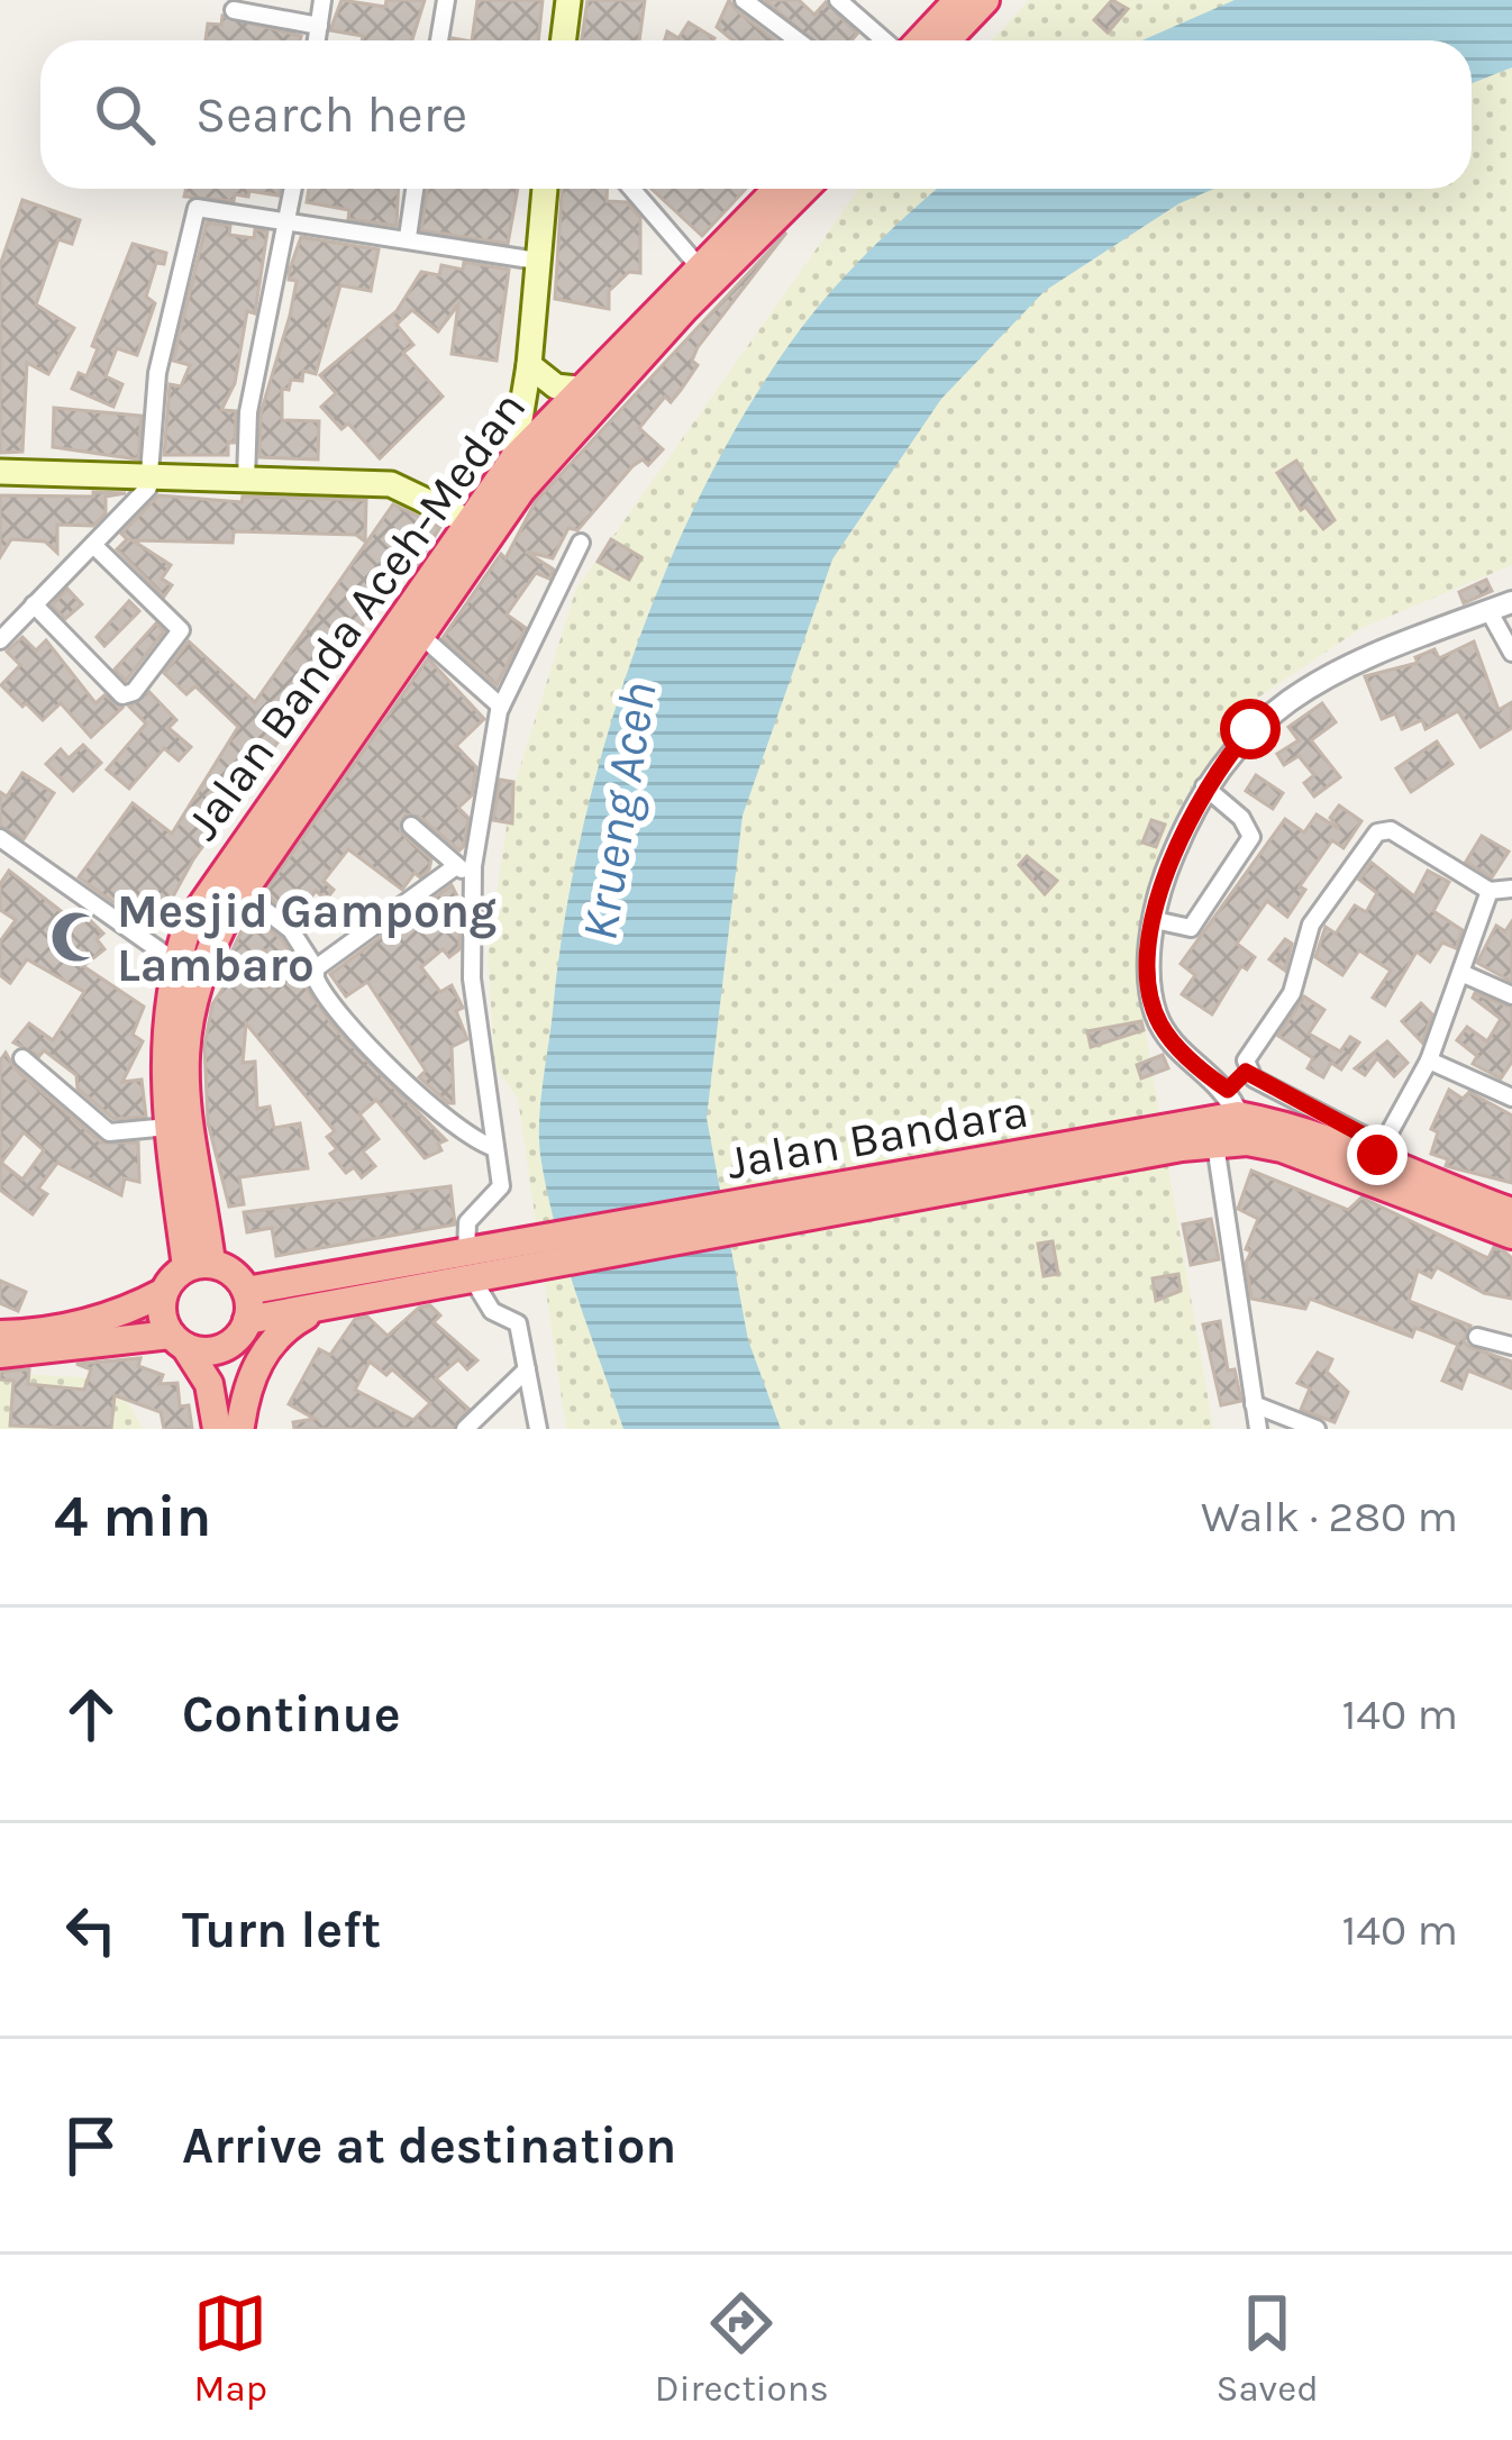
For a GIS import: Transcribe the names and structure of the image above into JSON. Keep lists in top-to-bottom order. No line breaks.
{"streets":{"highway":["Jalan Banda Aceh-Medan","Jalan Bandara"]},"crossings":[["Jalan Banda Aceh-Medan","Jalan Bandara"]],"water":["Krueng Aceh"],"places":{"mosque":["Mesjid Gampong Lambaro"]},"page":{"search":"Search here","heading":["4 min","Walk · 280 m"],"list":[["Continue","140 m"],["Turn left","140 m"],"Arrive at destination"],"nav":["Map","Directions","Saved"]}}
